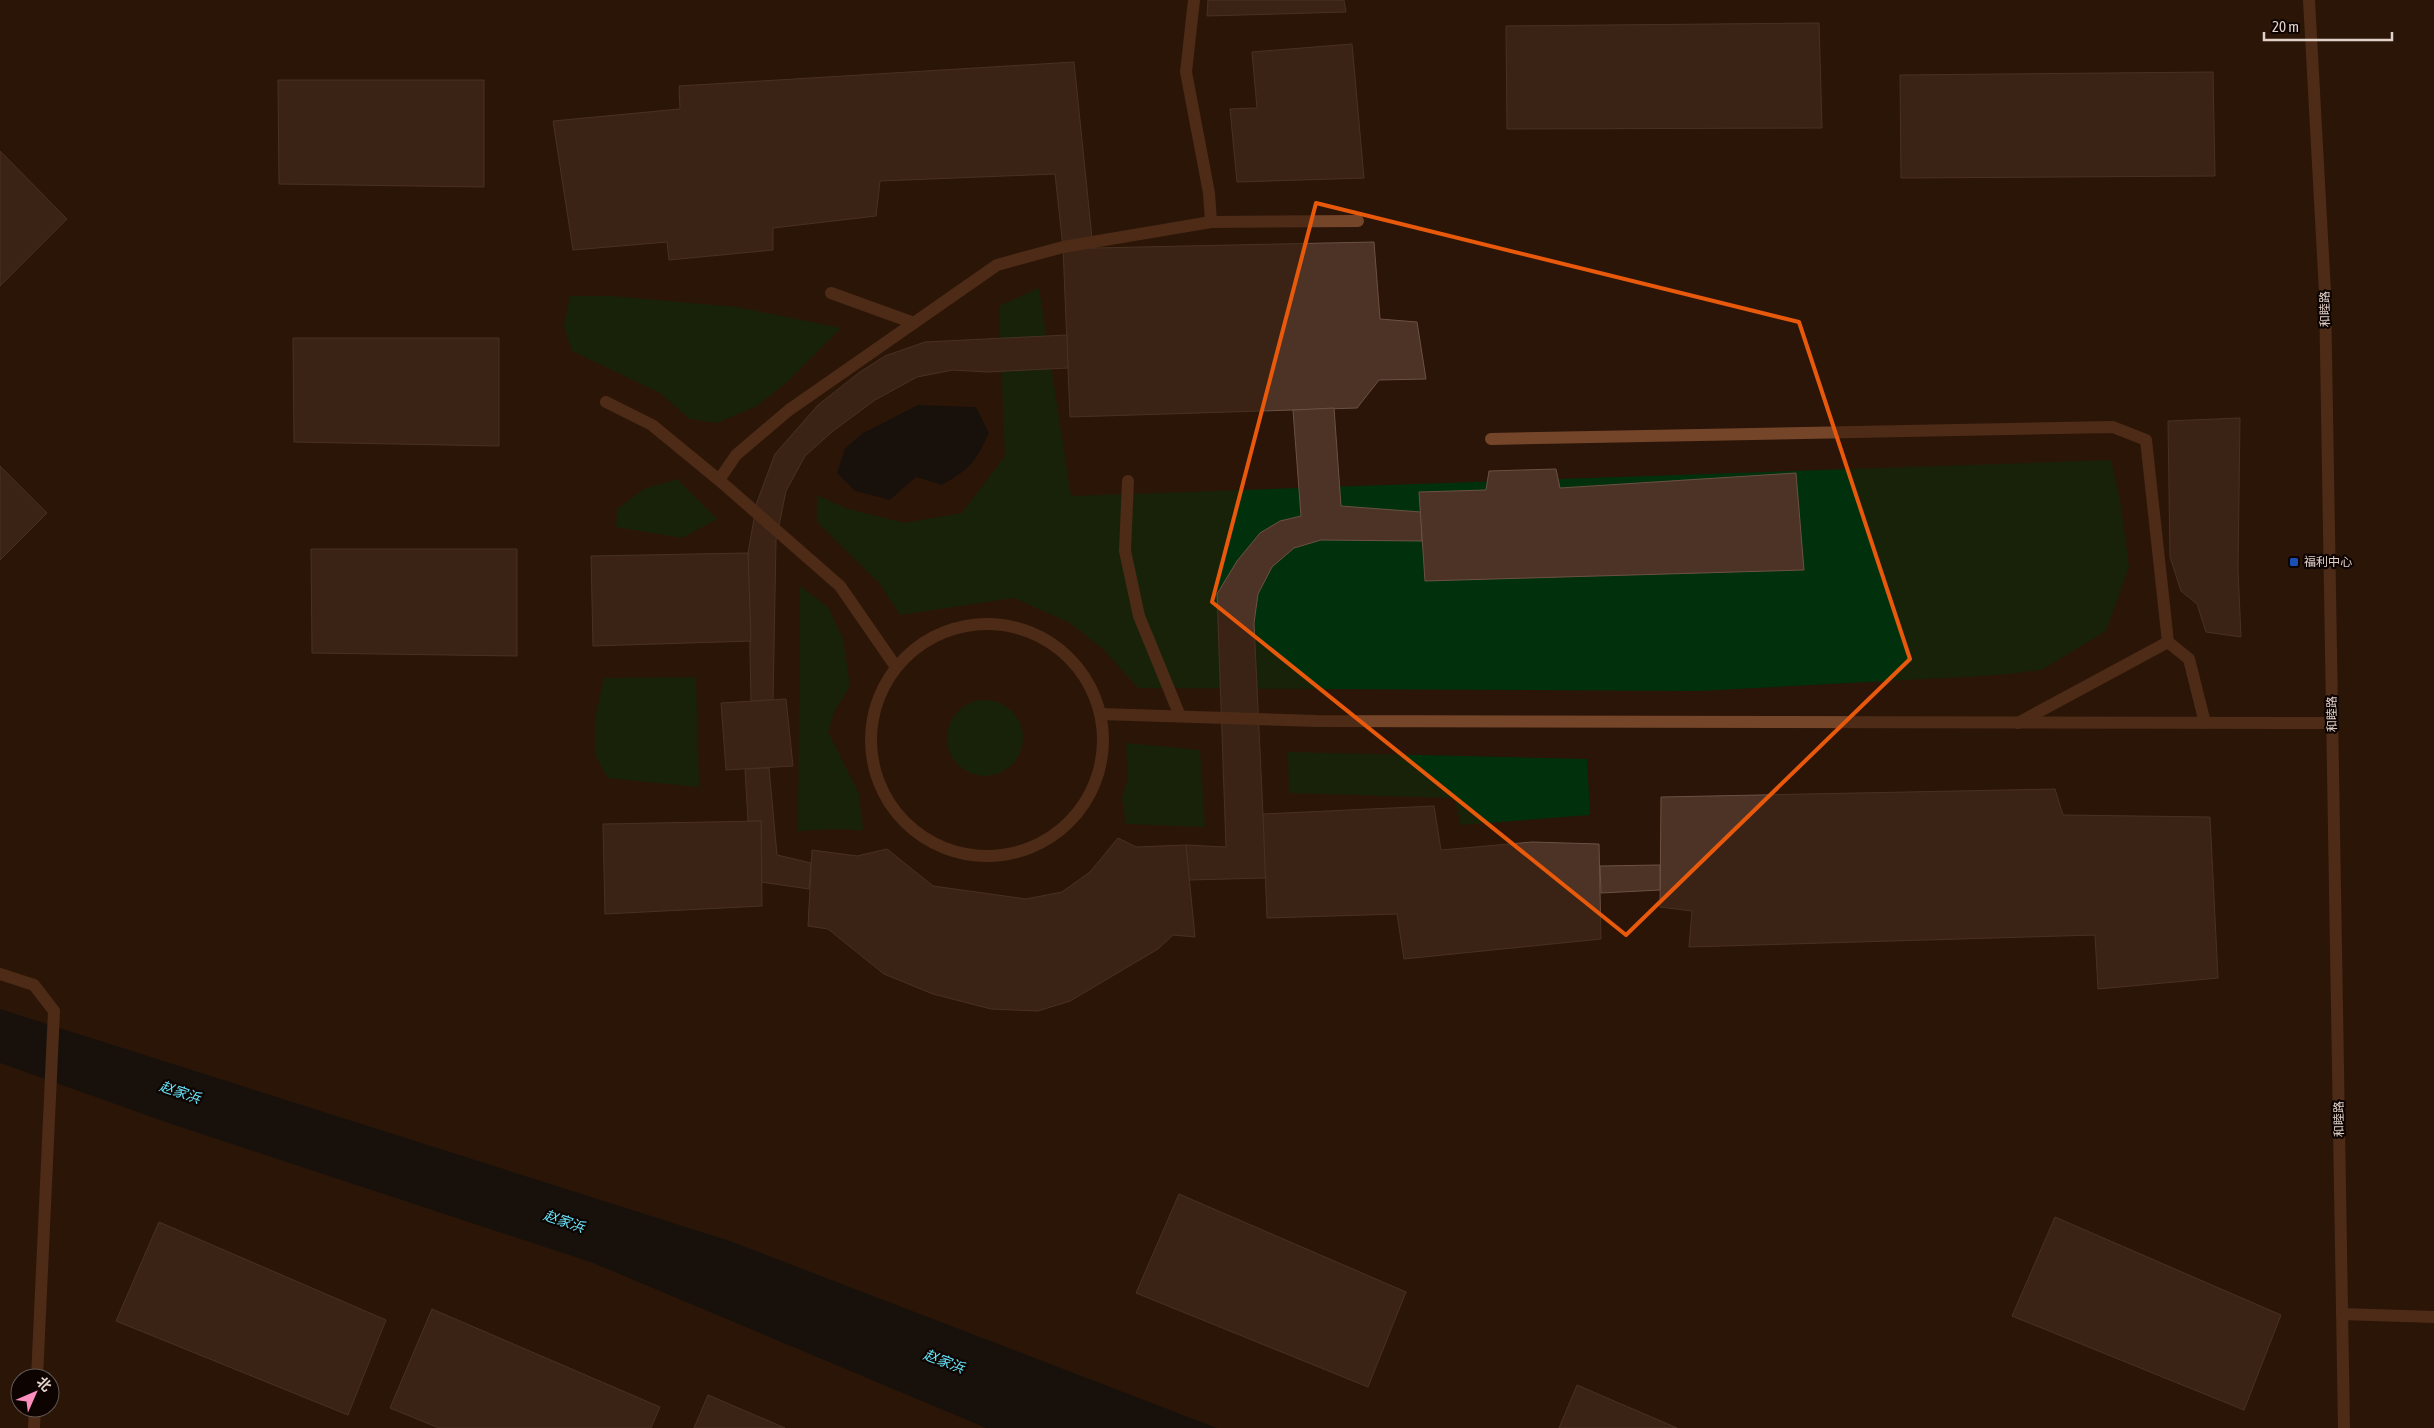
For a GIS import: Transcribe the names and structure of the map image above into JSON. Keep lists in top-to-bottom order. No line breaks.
{"streets":{"street":["和睦路"]},"water":["赵家浜"],"places":{"transit":["福利中心"]},"scale_bar":"20 m","north":"top right"}
